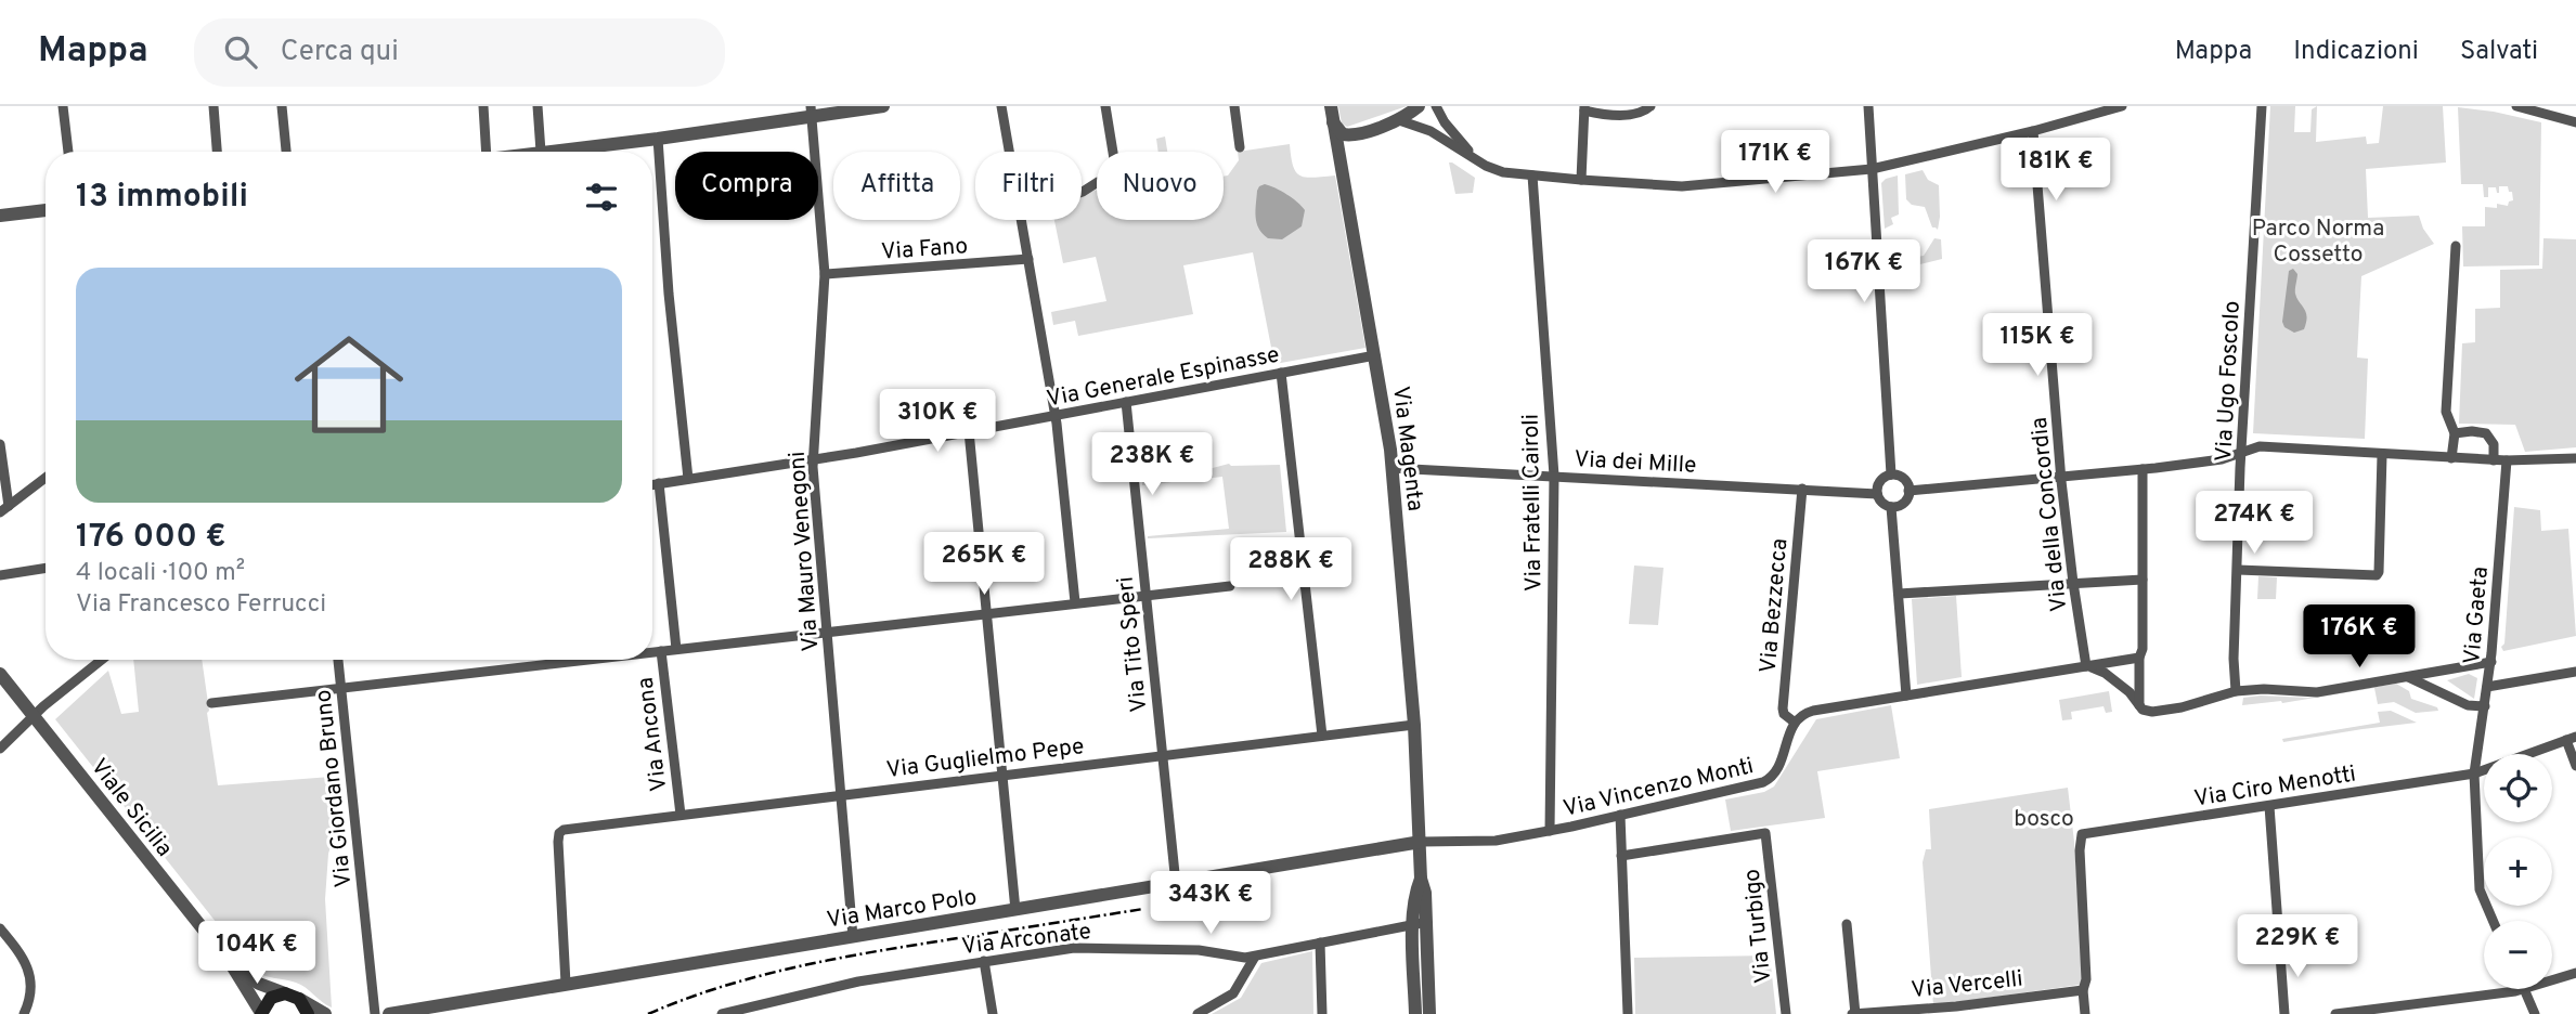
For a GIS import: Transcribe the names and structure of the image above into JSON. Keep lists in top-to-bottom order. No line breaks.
{"streets":{"street":["Via Fano","Via Generale Espinasse","Via Ugo Foscolo","Via Magenta","Via dei Mille","Via Fratelli Cairoli","Via della Concordia","Via Mauro Venegoni","Via Bezzecca","Via Gaeta","Via Tito Speri","Via Ancona","Via Guglielmo Pepe","Via Ciro Menotti","Via Vincenzo Monti","Via Giordano Bruno","Viale Sicilia","Via Marco Polo","Via Turbigo","Via Arconate","Via Vercelli"]},"crossings":[["Via Fano","Via Mauro Venegoni"],["Via Generale Espinasse","Via Magenta"],["Via Generale Espinasse","Via Mauro Venegoni"],["Via Generale Espinasse","Via Tito Speri"],["Via Generale Espinasse","Via Ancona"],["Via Magenta","Via dei Mille"],["Via Magenta","Via Guglielmo Pepe"],["Via Magenta","Via Vincenzo Monti"],["Via Magenta","Via Marco Polo"],["Via Magenta","Via Arconate"],["Via dei Mille","Via Fratelli Cairoli"],["Via dei Mille","Via Bezzecca"],["Via Fratelli Cairoli","Via Vincenzo Monti"],["Via Mauro Venegoni","Via Guglielmo Pepe"],["Via Mauro Venegoni","Via Marco Polo"],["Via Bezzecca","Via Vincenzo Monti"],["Via Gaeta","Via Ciro Menotti"],["Via Tito Speri","Via Guglielmo Pepe"],["Via Tito Speri","Via Marco Polo"],["Via Ancona","Via Guglielmo Pepe"],["Via Guglielmo Pepe","Via Marco Polo"],["Via Ciro Menotti","Via Vercelli"],["Via Vincenzo Monti","Via Marco Polo"]],"parks":["Parco Norma Cossetto","bosco"],"page":{"header":"Mappa","search":"Cerca qui","nav":["Mappa","Indicazioni","Salvati"],"price":["171K €","181K €","167K €","115K €","310K €","238K €","274K €","265K €","288K €","176K €","343K €","229K €","104K €"],"chip":["Compra","Affitta","Filtri","Nuovo"],"heading":"13 immobili","list":[{"name":"176 000 €","note":"4 locali · 100 m² · Via Francesco Ferrucci"}],"map_buttons":["+","−"]}}
